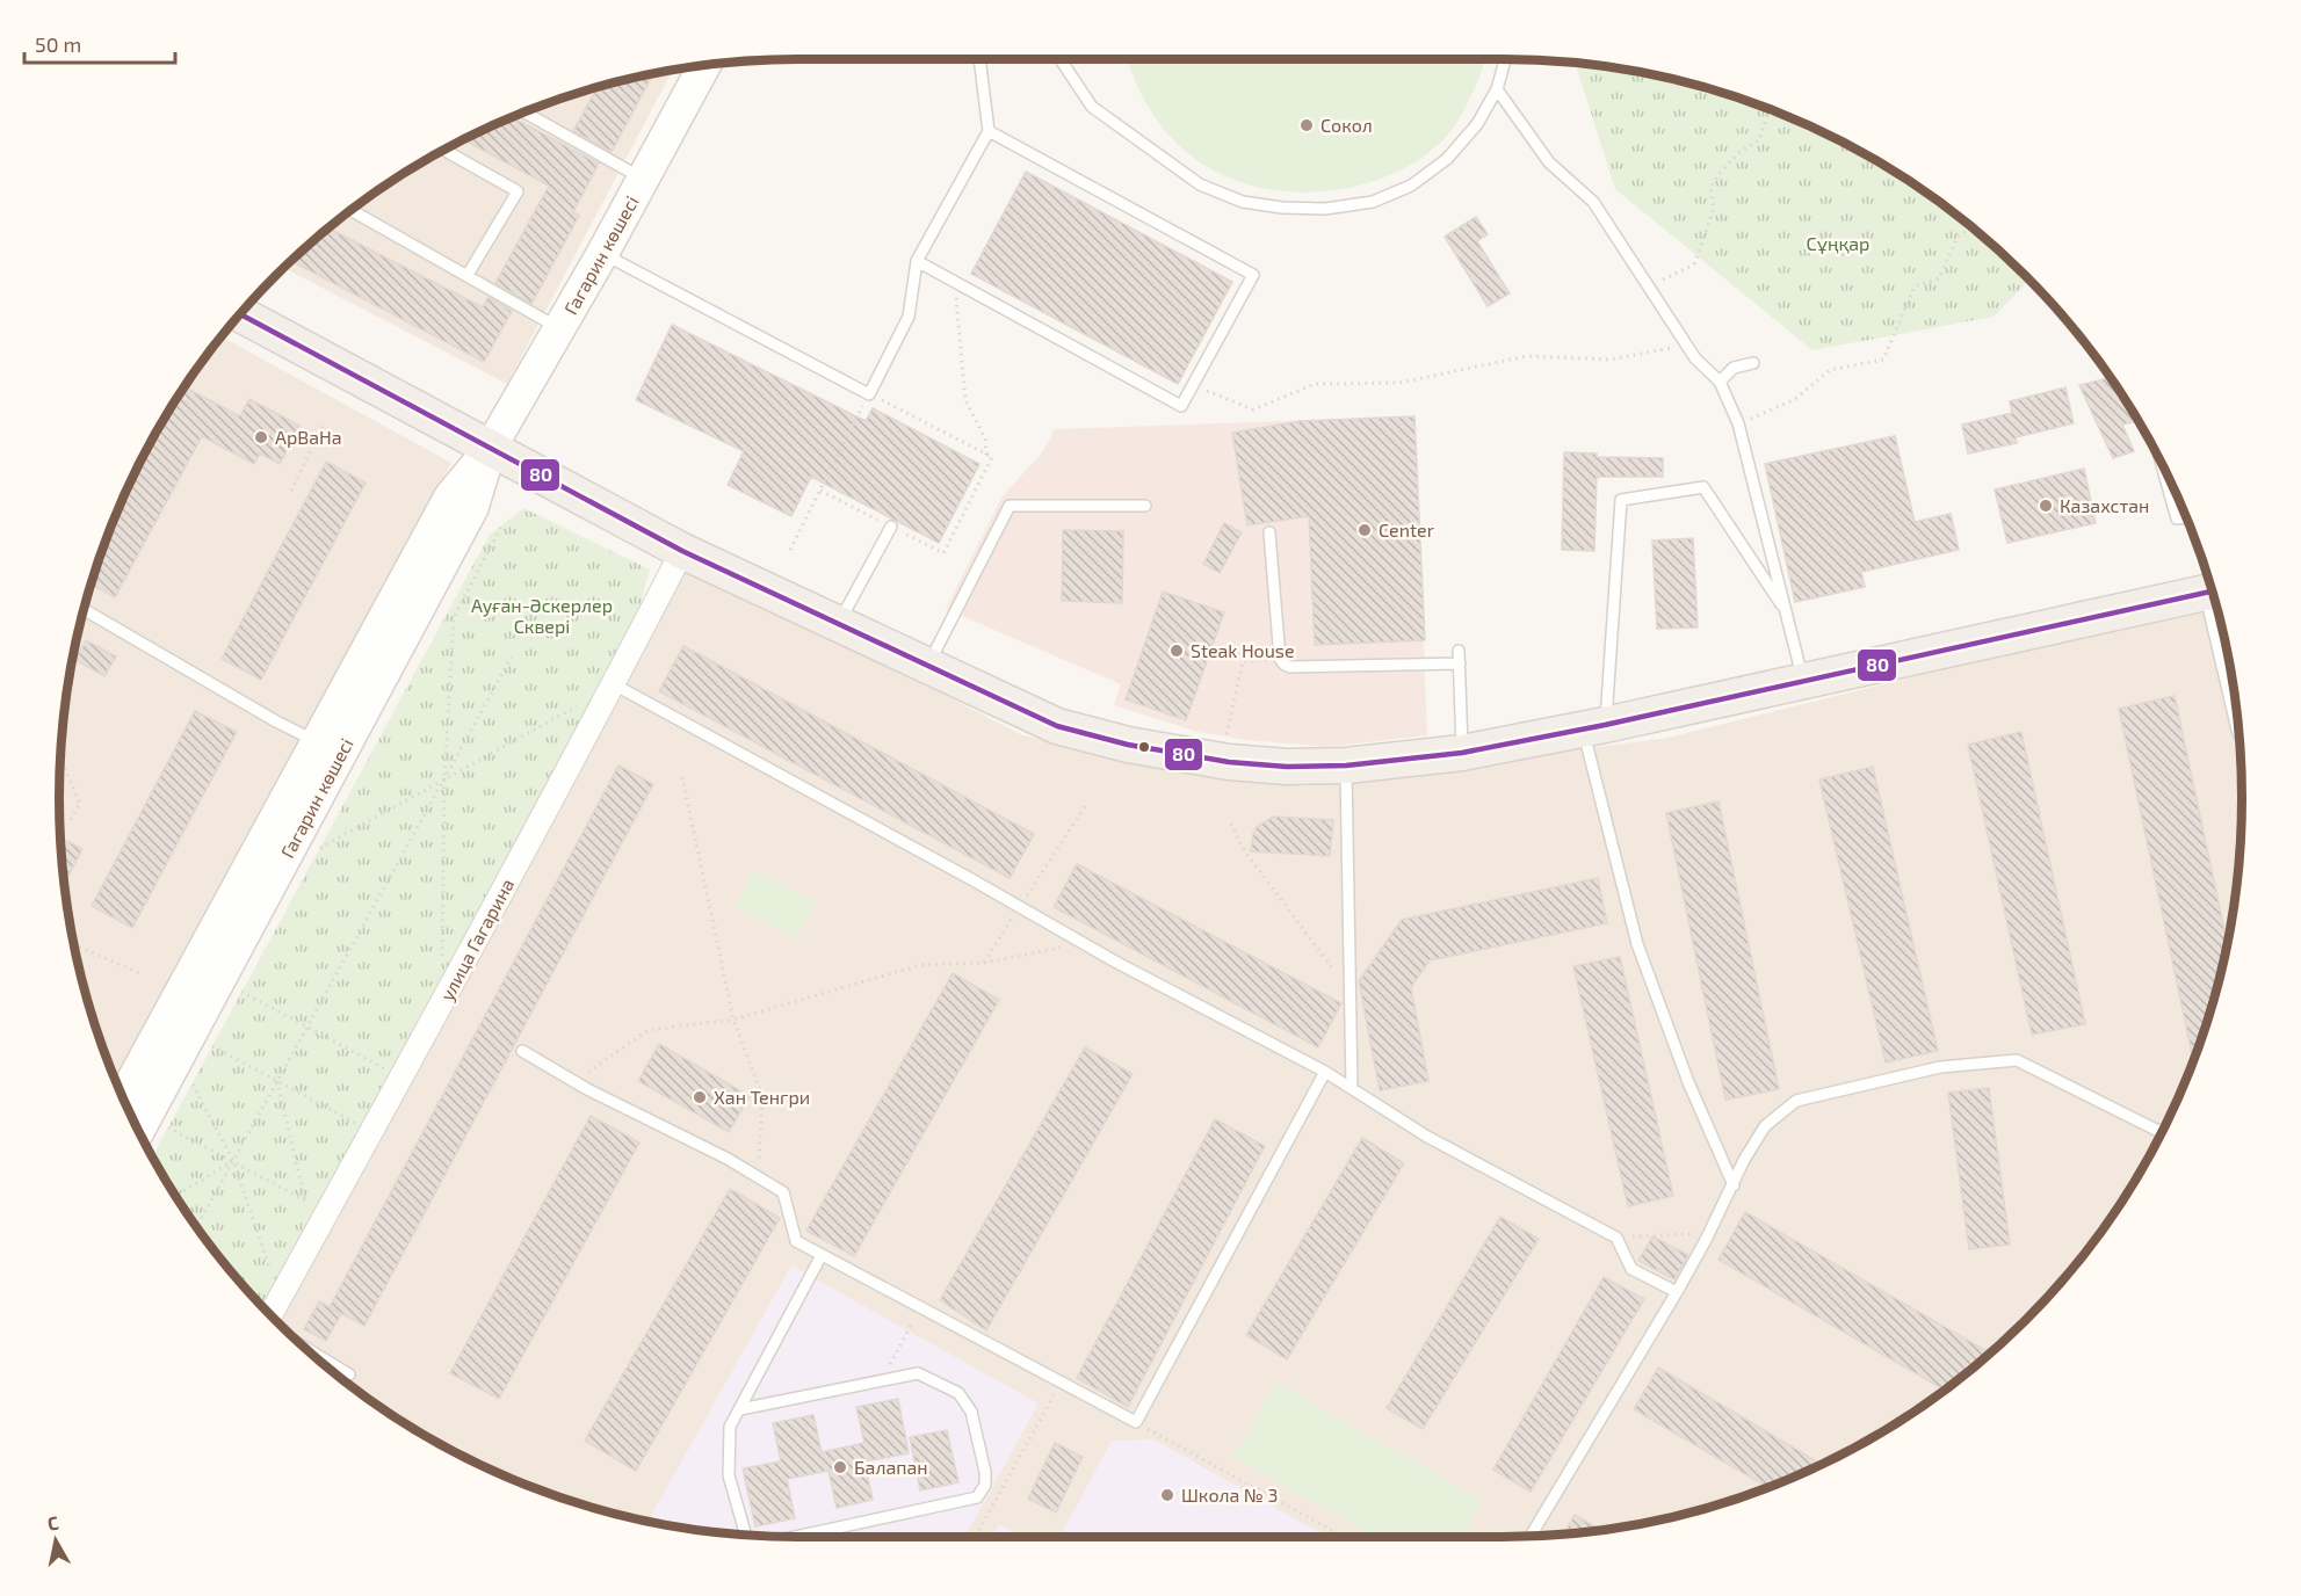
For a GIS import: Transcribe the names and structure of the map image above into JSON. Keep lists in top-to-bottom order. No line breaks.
{"streets":{"street":["Гагарин көшесі","улица Гагарина"]},"parks":["Сұңқар","Ауған-Әскерлер Сквері"],"places":["Сокол","АрВаНа","Казахстан","Center","Steak House","Хан Тенгри","Балапан","Школа № 3"],"lines":["transit line 80"],"scale_bar":"50 m","north":"top"}
